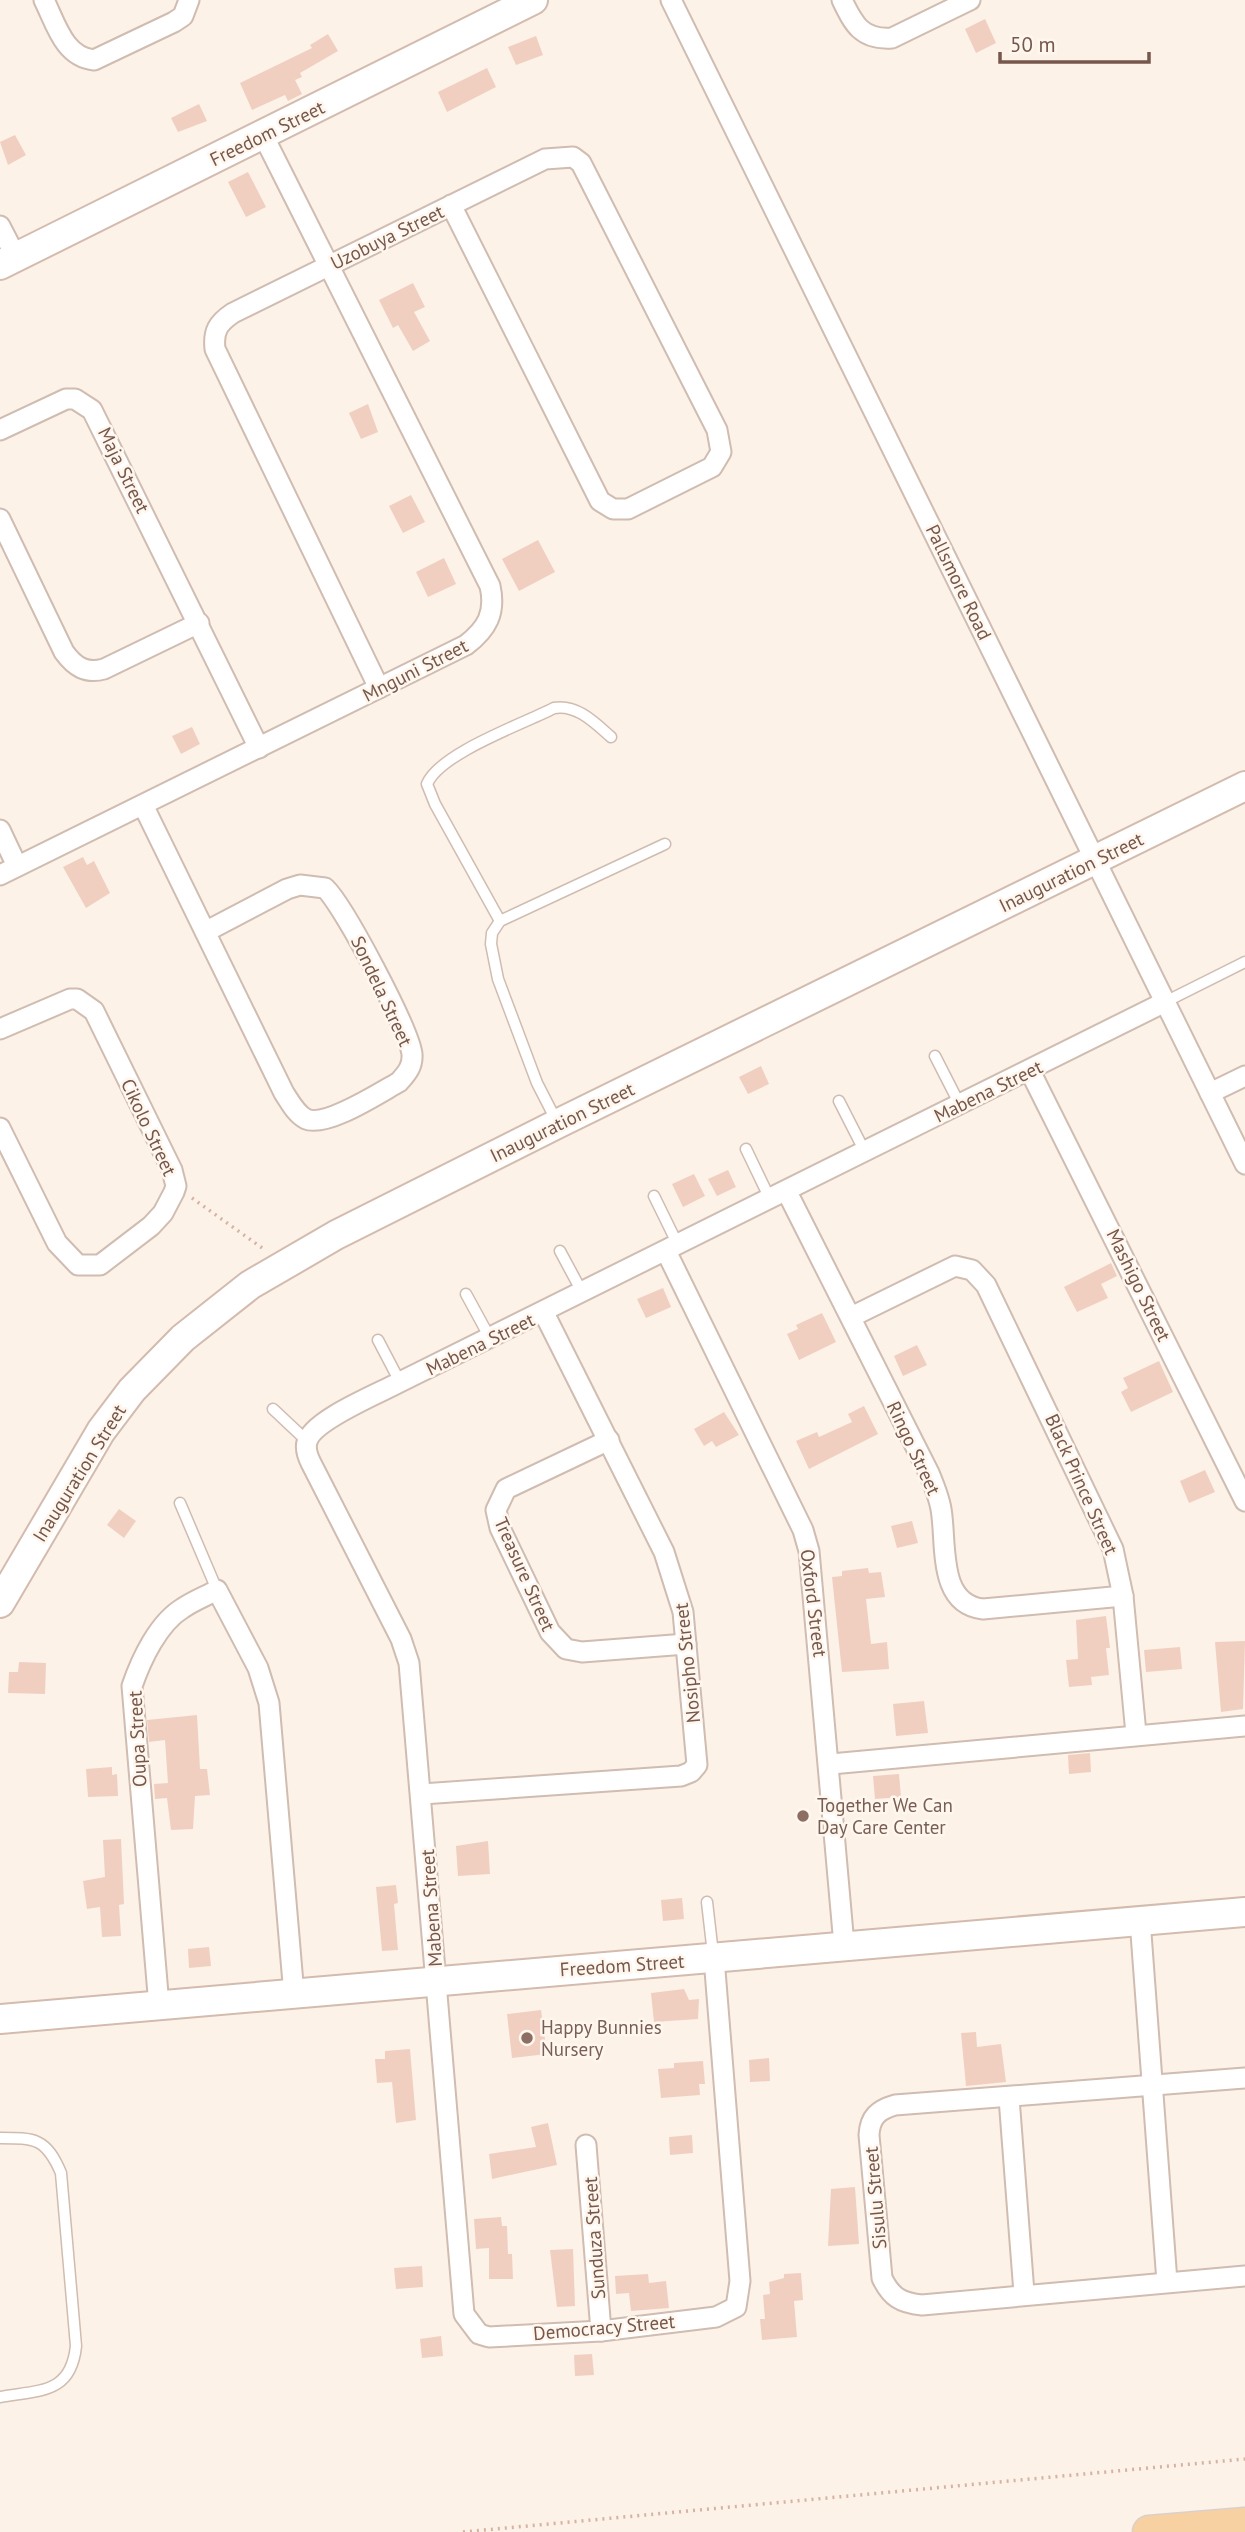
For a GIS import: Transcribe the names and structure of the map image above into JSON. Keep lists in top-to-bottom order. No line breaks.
{"streets":{"street":["Freedom Street","Uzobuya Street","Maja Street","Pallsmore Road","Mnguni Street","Inauguration Street","Sondela Street","Mabena Street","Cikolo Street","Mashigo Street","Ringo Street","Black Prince Street","Treasure Street","Oxford Street","Nosipho Street","Oupa Street","Sisulu Street","Sunduza Street","Democracy Street"]},"crossings":[["Freedom Street","Mnguni Street"],["Freedom Street","Mabena Street"],["Freedom Street","Oxford Street"],["Freedom Street","Oupa Street"],["Freedom Street","Democracy Street"],["Uzobuya Street","Mnguni Street"],["Maja Street","Mnguni Street"],["Pallsmore Road","Inauguration Street"],["Pallsmore Road","Mabena Street"],["Mnguni Street","Sondela Street"],["Mabena Street","Mashigo Street"],["Mabena Street","Ringo Street"],["Mabena Street","Oxford Street"],["Mabena Street","Nosipho Street"],["Mabena Street","Democracy Street"],["Ringo Street","Black Prince Street"],["Treasure Street","Nosipho Street"],["Sunduza Street","Democracy Street"]],"places":["Together We Can Day Care Center","Happy Bunnies Nursery"],"scale_bar":"50 m"}
